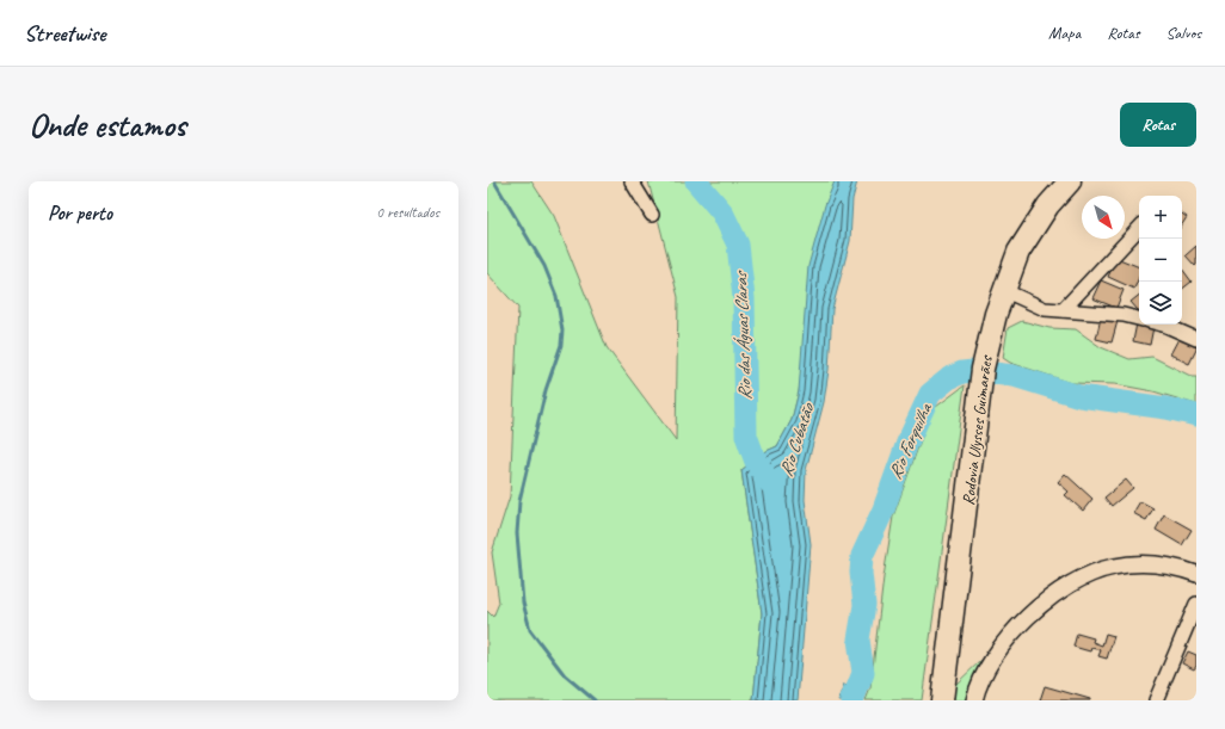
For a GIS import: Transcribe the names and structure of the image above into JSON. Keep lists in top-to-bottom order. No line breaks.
{"streets":{"highway":["Rodovia Ulysses Guimarães"]},"water":["Rio das Águas Claras","Rio Cubatão","Rio Forquilha"],"north":"bottom right","page":{"header":"Streetwise","nav":["Mapa","Rotas","Salvos"],"buttons":"Rotas","title":"Onde estamos","heading":["Por perto","0 resultados"],"map_buttons":["+","−"]}}
